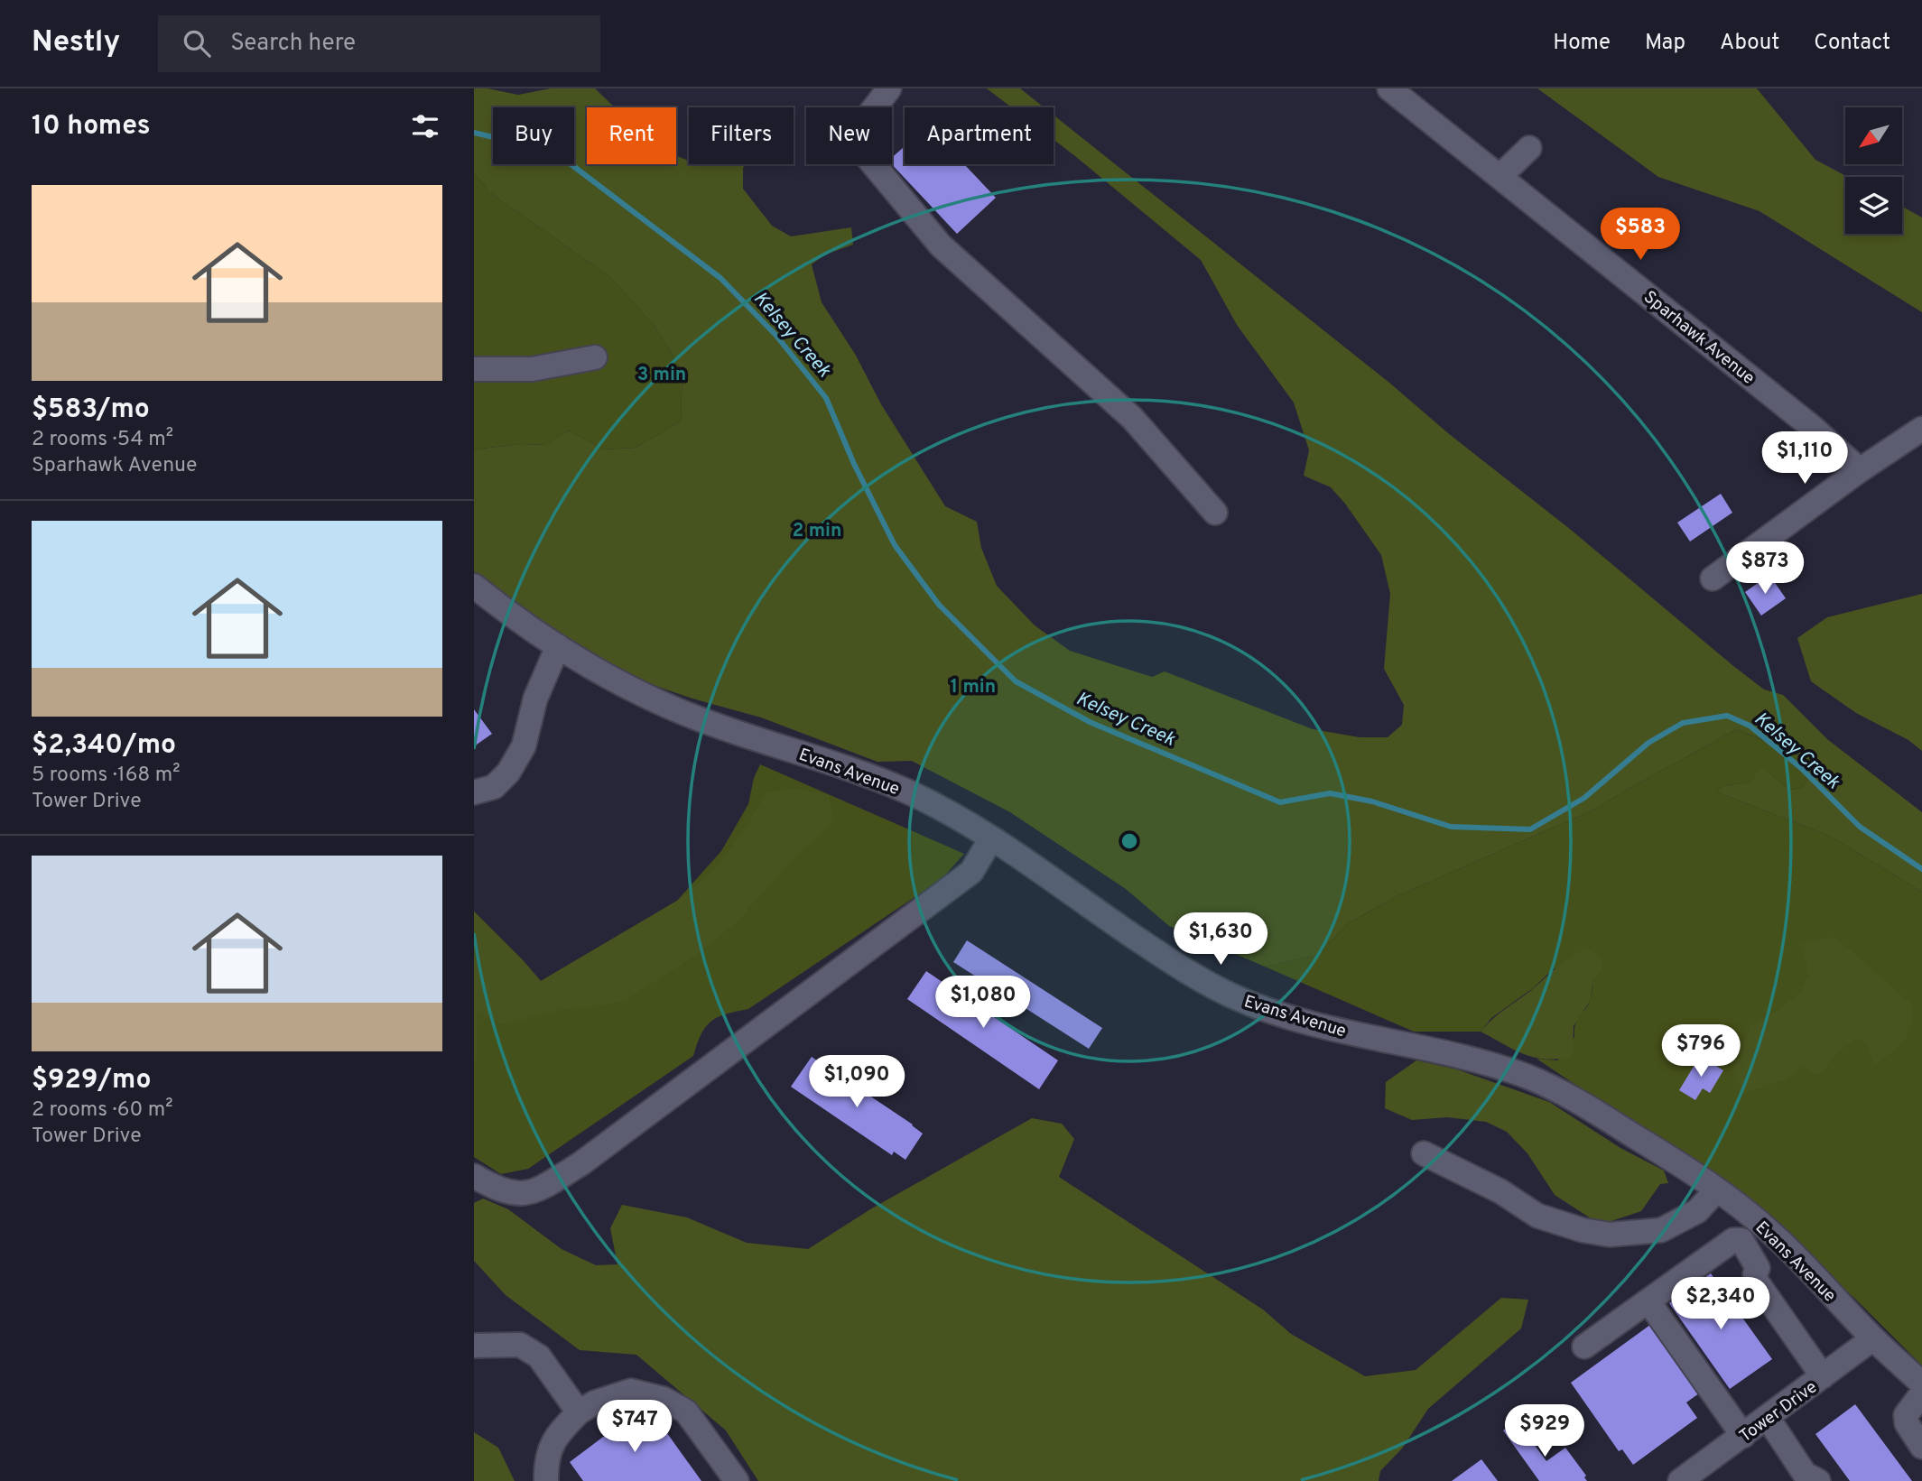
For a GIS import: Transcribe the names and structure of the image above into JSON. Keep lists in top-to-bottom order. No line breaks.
{"streets":{"street":["Sparhawk Avenue","Evans Avenue","Tower Drive"]},"crossings":[["Evans Avenue","Tower Drive"]],"water":["Kelsey Creek"],"north":"bottom left","page":{"header":"Nestly","search":"Search here","nav":["Home","Map","About","Contact"],"heading":"10 homes","chip":["Buy","Rent","Filters","New","Apartment"],"list":[{"name":"$583/mo","note":"2 rooms · 54 m² · Sparhawk Avenue"},{"name":"$2,340/mo","note":"5 rooms · 168 m² · Tower Drive"},{"name":"$929/mo","note":"2 rooms · 60 m² · Tower Drive"}],"price":["$583","$1,110","$873","$1,630","$1,080","$796","$1,090","$2,340","$747","$929"]},"rings":["3 min","2 min","1 min"]}
